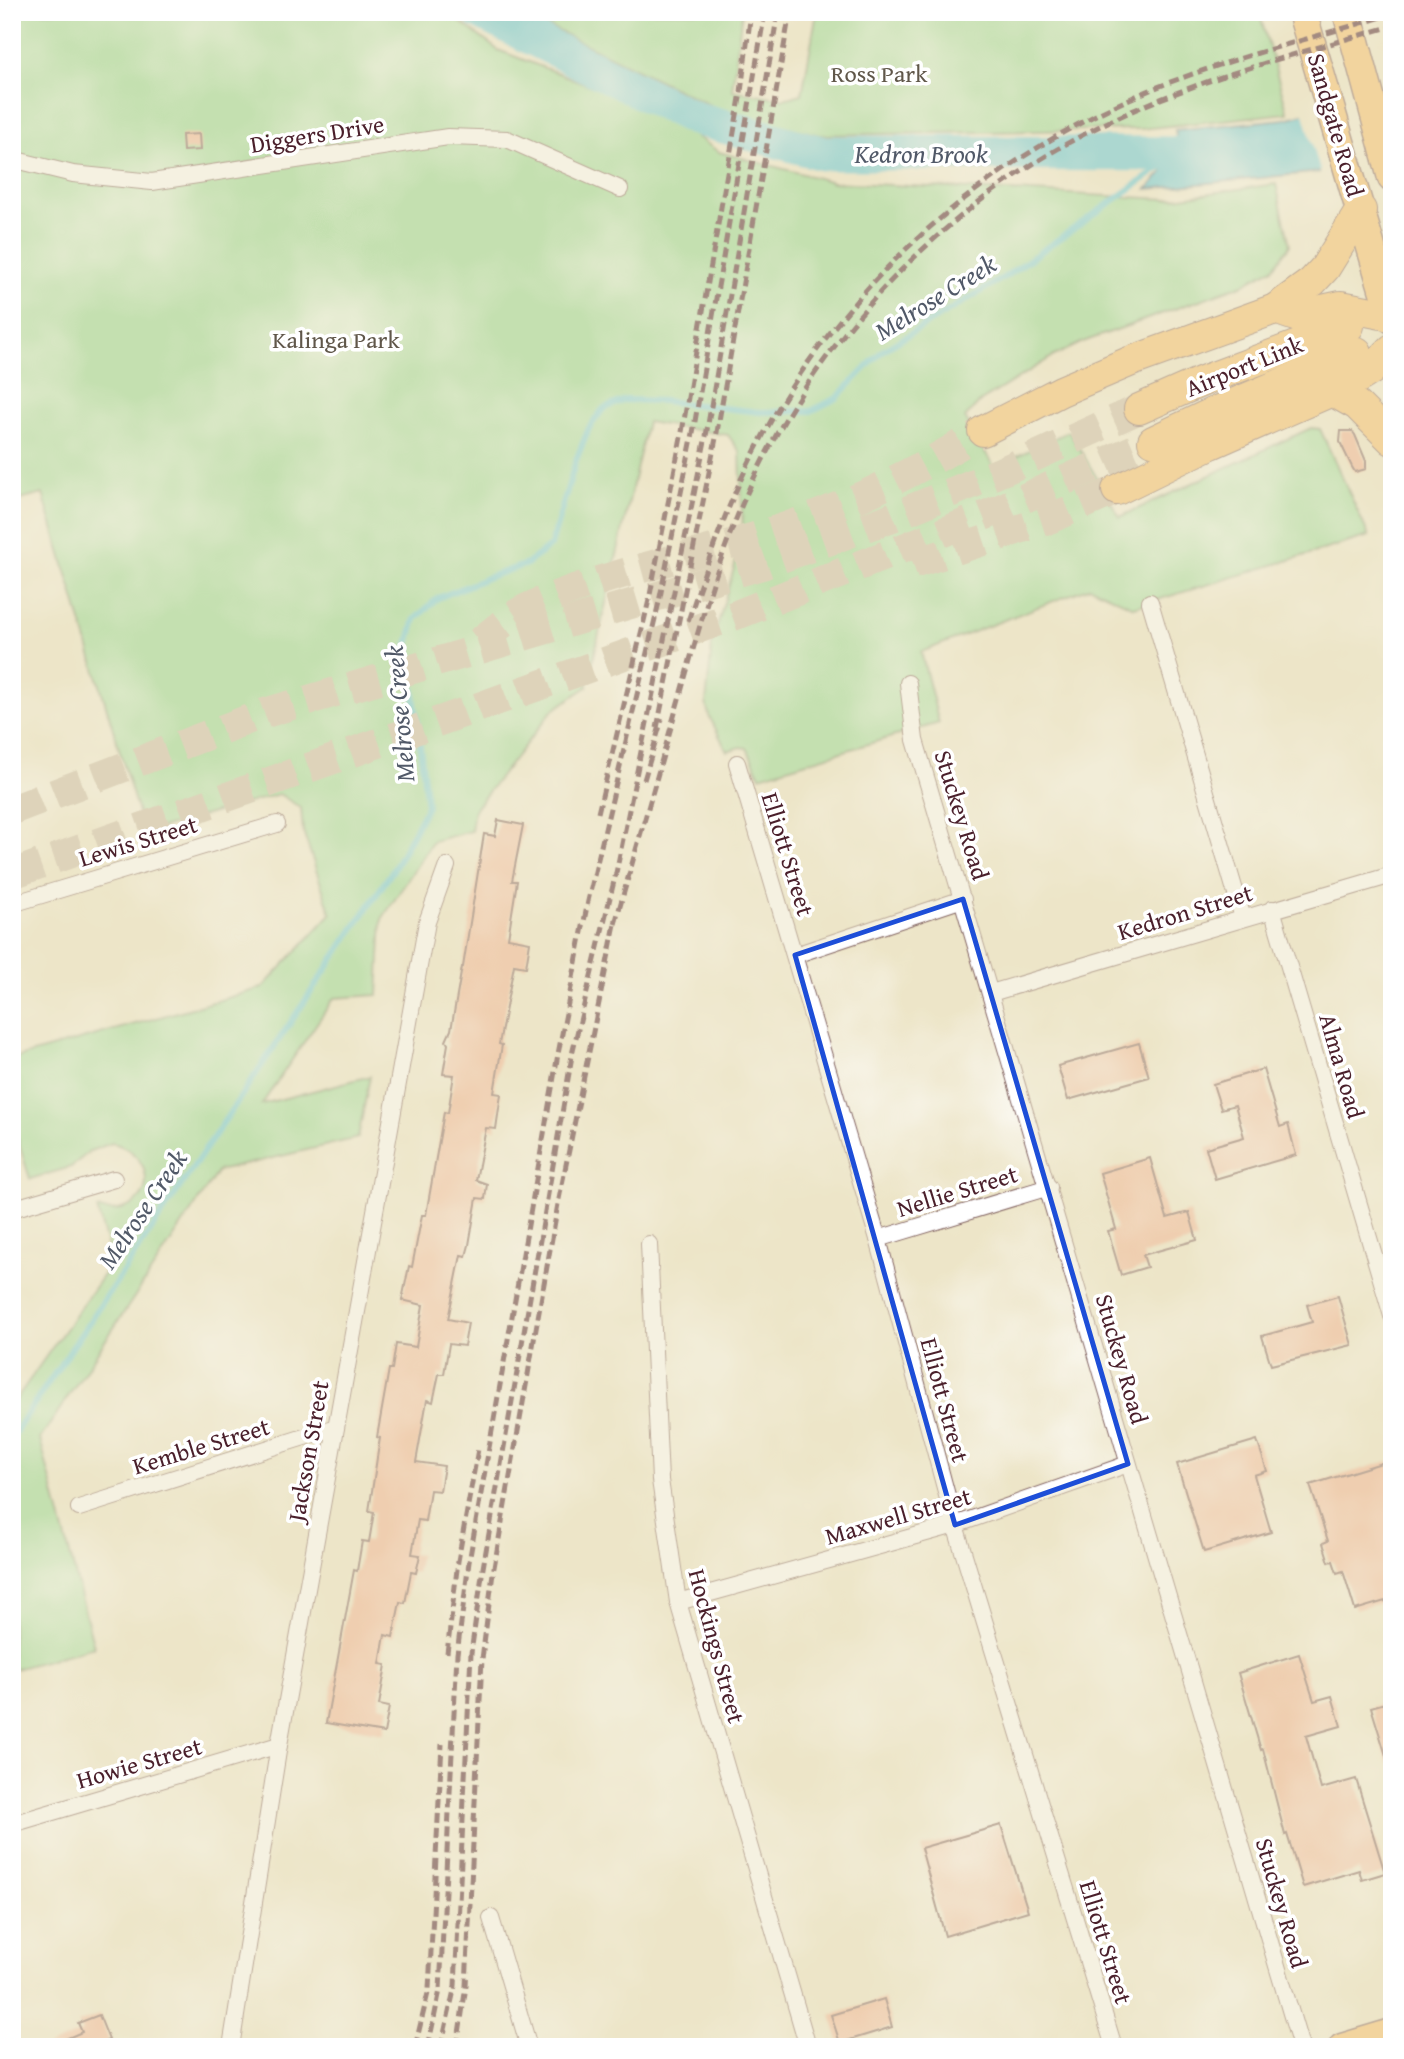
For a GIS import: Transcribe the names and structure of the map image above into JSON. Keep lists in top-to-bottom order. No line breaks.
{"streets":{"highway":["Sandgate Road","Airport Link"],"street":["Diggers Drive","Stuckey Road","Lewis Street","Elliott Street","Kedron Street","Alma Road","Nellie Street","Kemble Street","Jackson Street","Maxwell Street","Hockings Street","Howie Street"]},"crossings":[["Stuckey Road","Kedron Street"],["Stuckey Road","Nellie Street"],["Stuckey Road","Maxwell Street"],["Elliott Street","Nellie Street"],["Elliott Street","Maxwell Street"],["Kedron Street","Alma Road"],["Kemble Street","Jackson Street"],["Jackson Street","Howie Street"],["Maxwell Street","Hockings Street"]],"water":["Kedron Brook","Melrose Creek"],"parks":["Ross Park","Kalinga Park"]}
